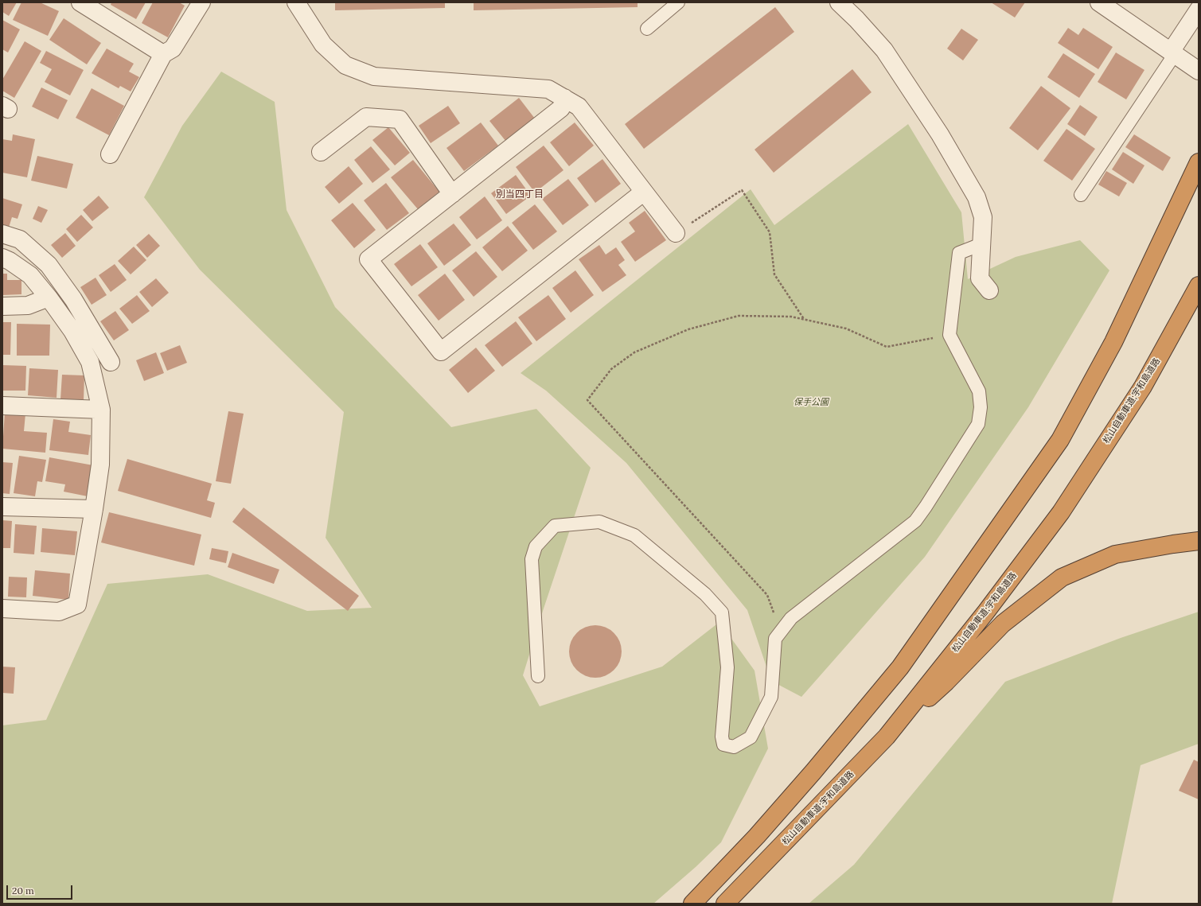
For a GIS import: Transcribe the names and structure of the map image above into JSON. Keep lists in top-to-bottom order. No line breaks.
{"streets":{"highway":["松山自動車道;宇和島道路"]},"districts":["別当四丁目"],"parks":["保手公園"],"scale_bar":"20 m"}
